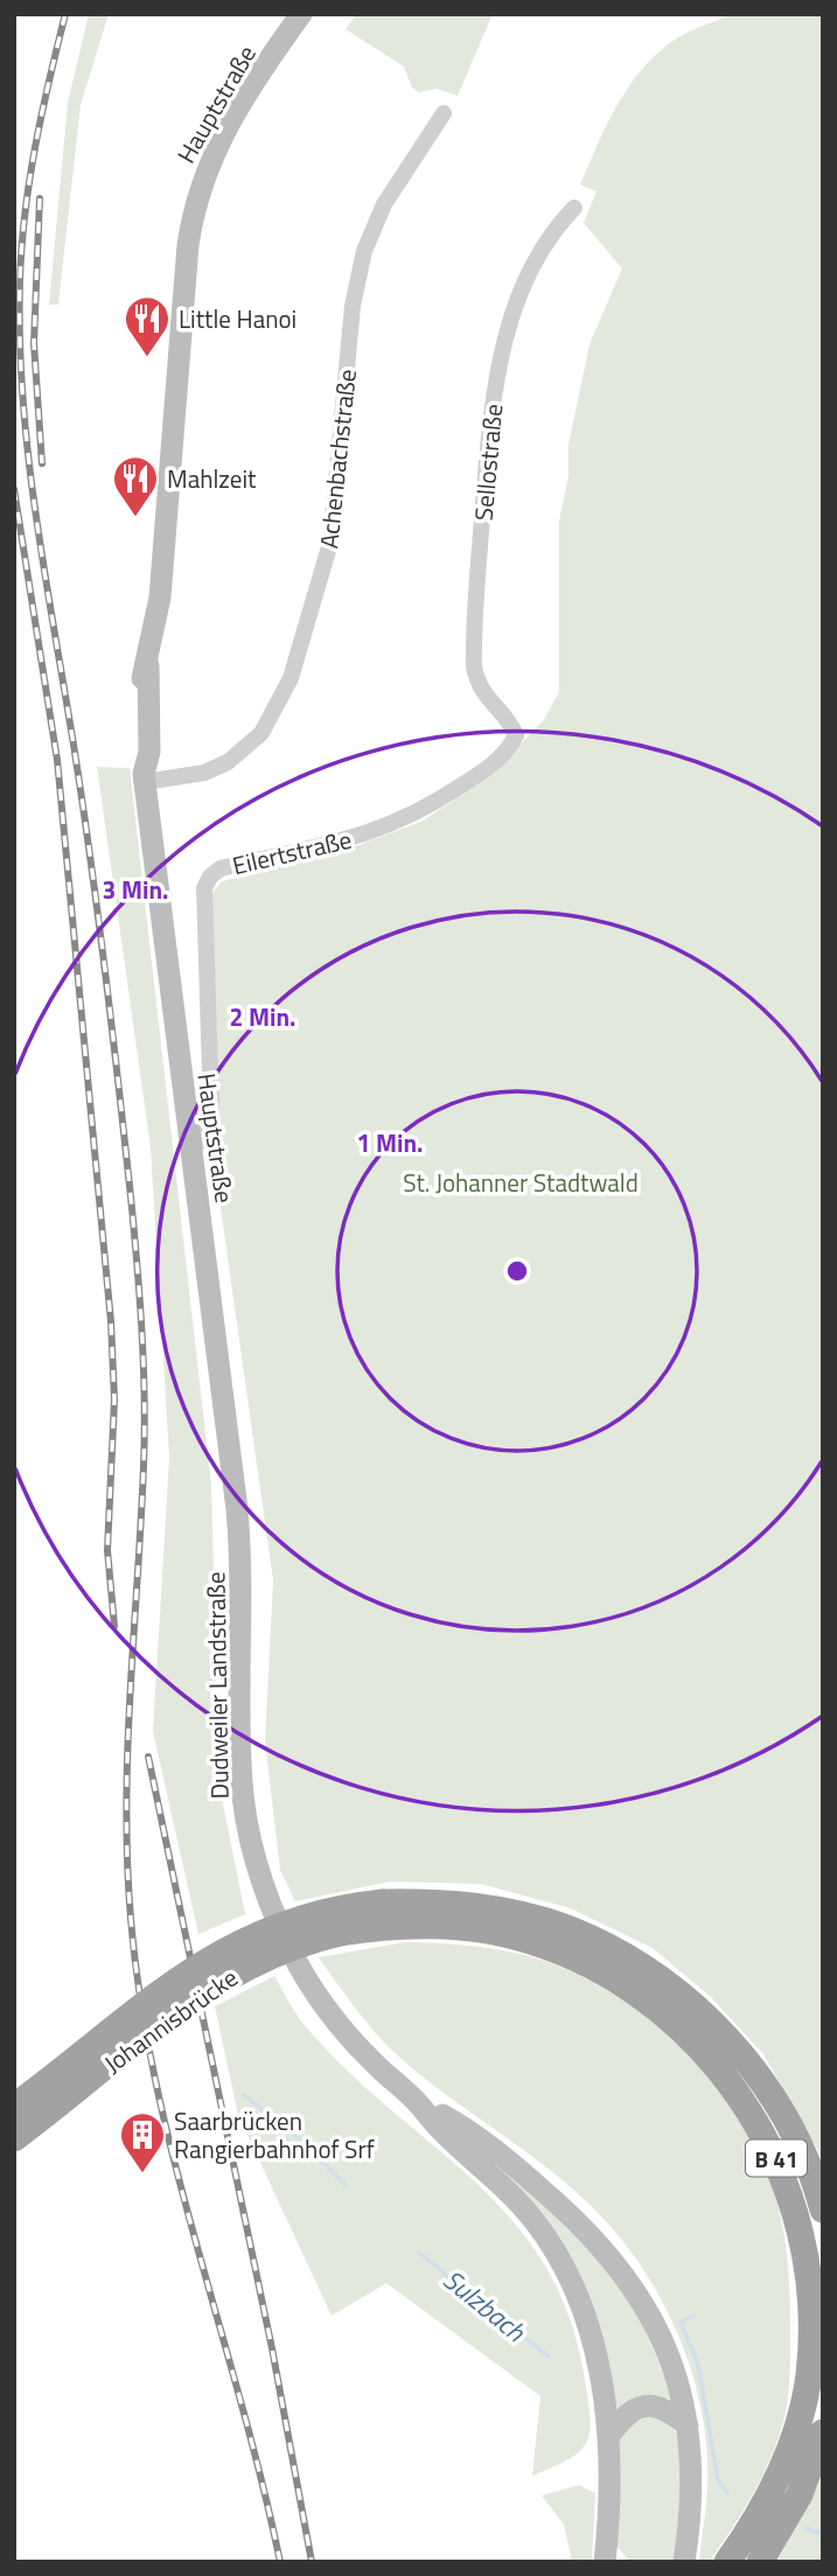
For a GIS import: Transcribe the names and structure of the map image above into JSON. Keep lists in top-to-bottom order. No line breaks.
{"streets":{"highway":["Johannisbrücke","B 41"],"main road":["Hauptstraße","Dudweiler Landstraße"],"street":["Achenbachstraße","Sellostraße","Eilertstraße"]},"crossings":[["Hauptstraße","Achenbachstraße"],["Hauptstraße","Eilertstraße"],["Hauptstraße","Dudweiler Landstraße"],["Sellostraße","Eilertstraße"]],"water":["Sulzbach"],"parks":["St. Johanner Stadtwald"],"places":{"restaurant":["Little Hanoi","Mahlzeit"],"building":["Saarbrücken Rangierbahnhof Srf"]},"rings":["3 Min.","2 Min.","1 Min."]}
